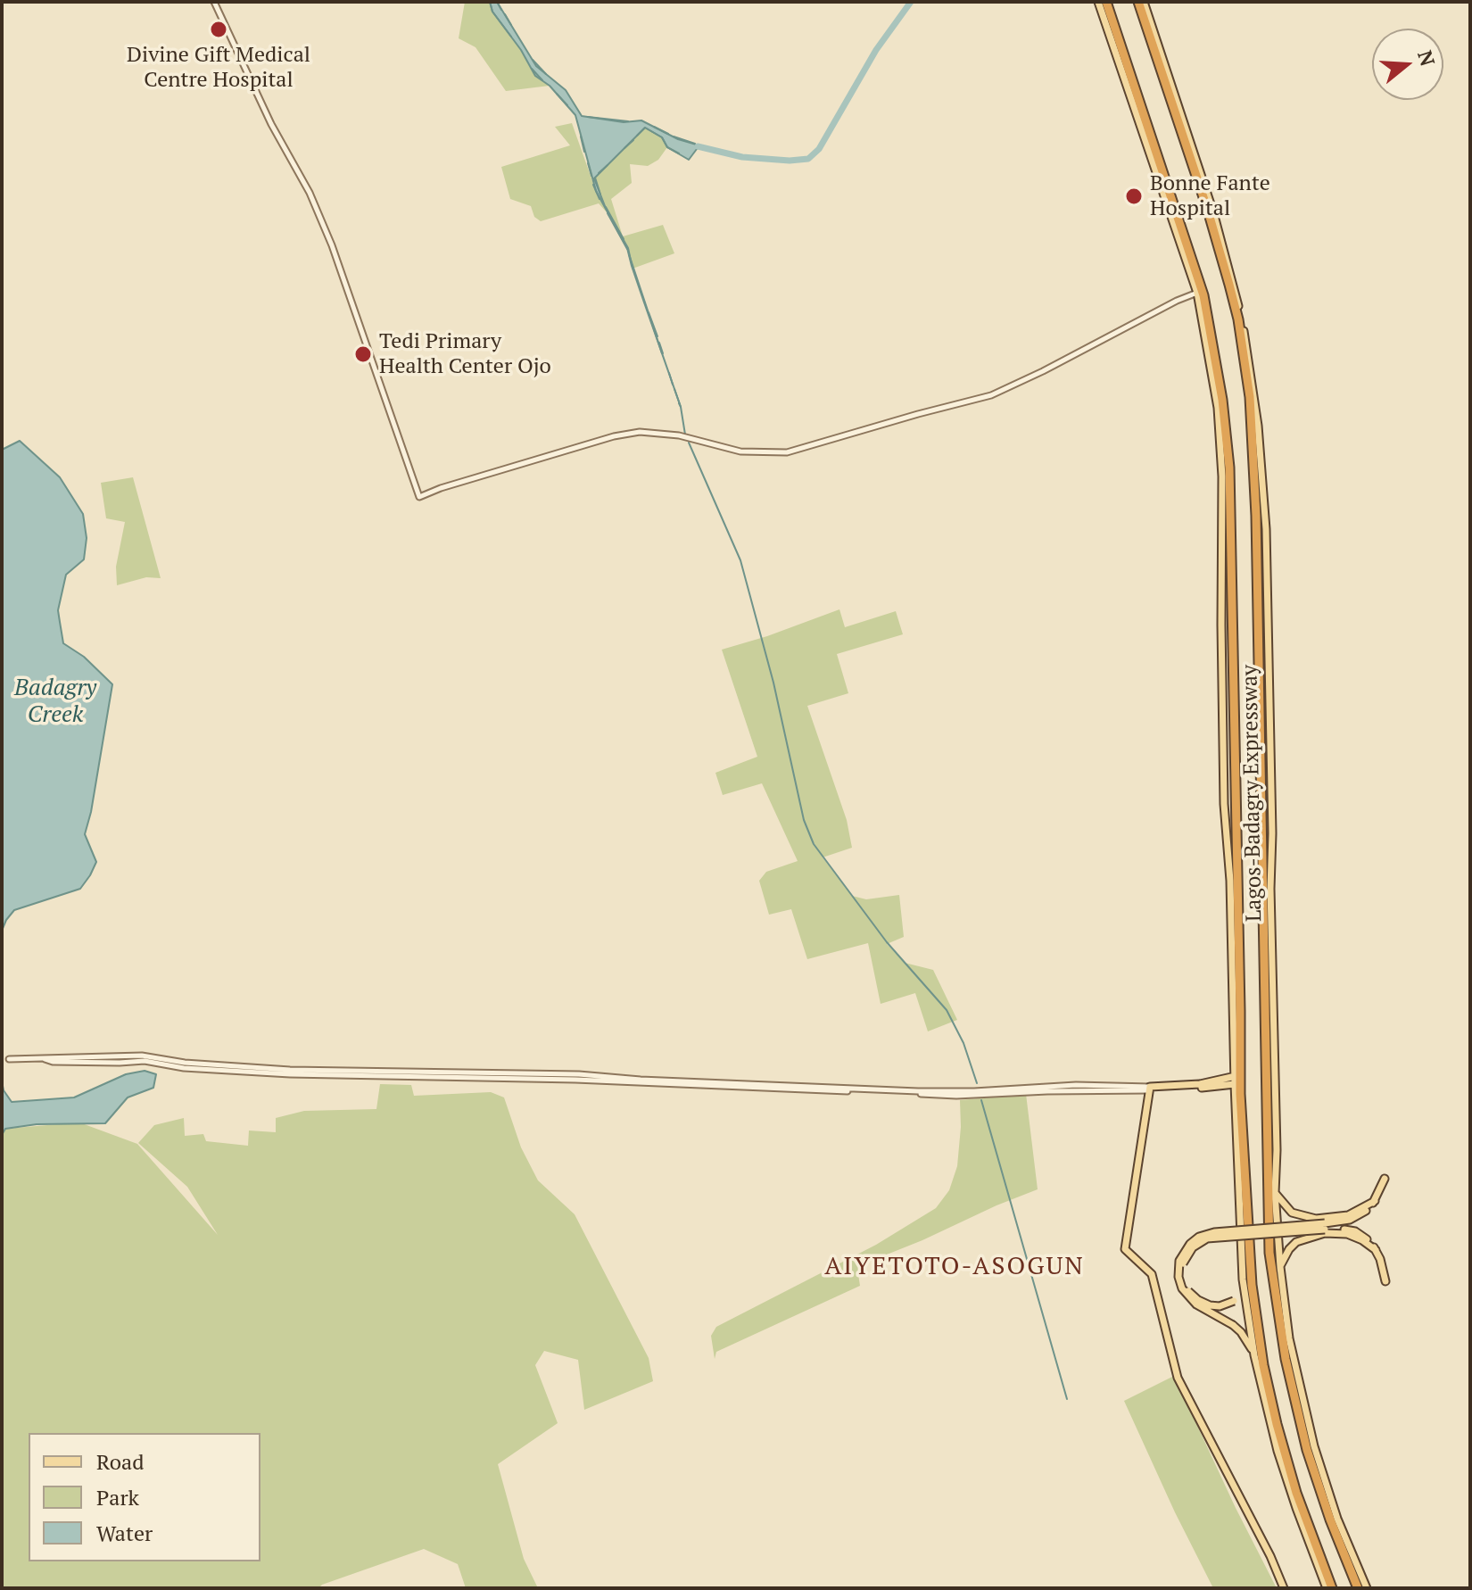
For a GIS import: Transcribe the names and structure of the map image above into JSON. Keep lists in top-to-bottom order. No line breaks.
{"streets":{"highway":["Lagos-Badagry Expressway"]},"districts":["AIYETOTO-ASOGUN"],"water":["Badagry Creek"],"places":["Divine Gift Medical Centre Hospital","Bonne Fante Hospital","Tedi Primary Health Center Ojo"],"legend":["Road","Park","Water"],"north":"right"}
